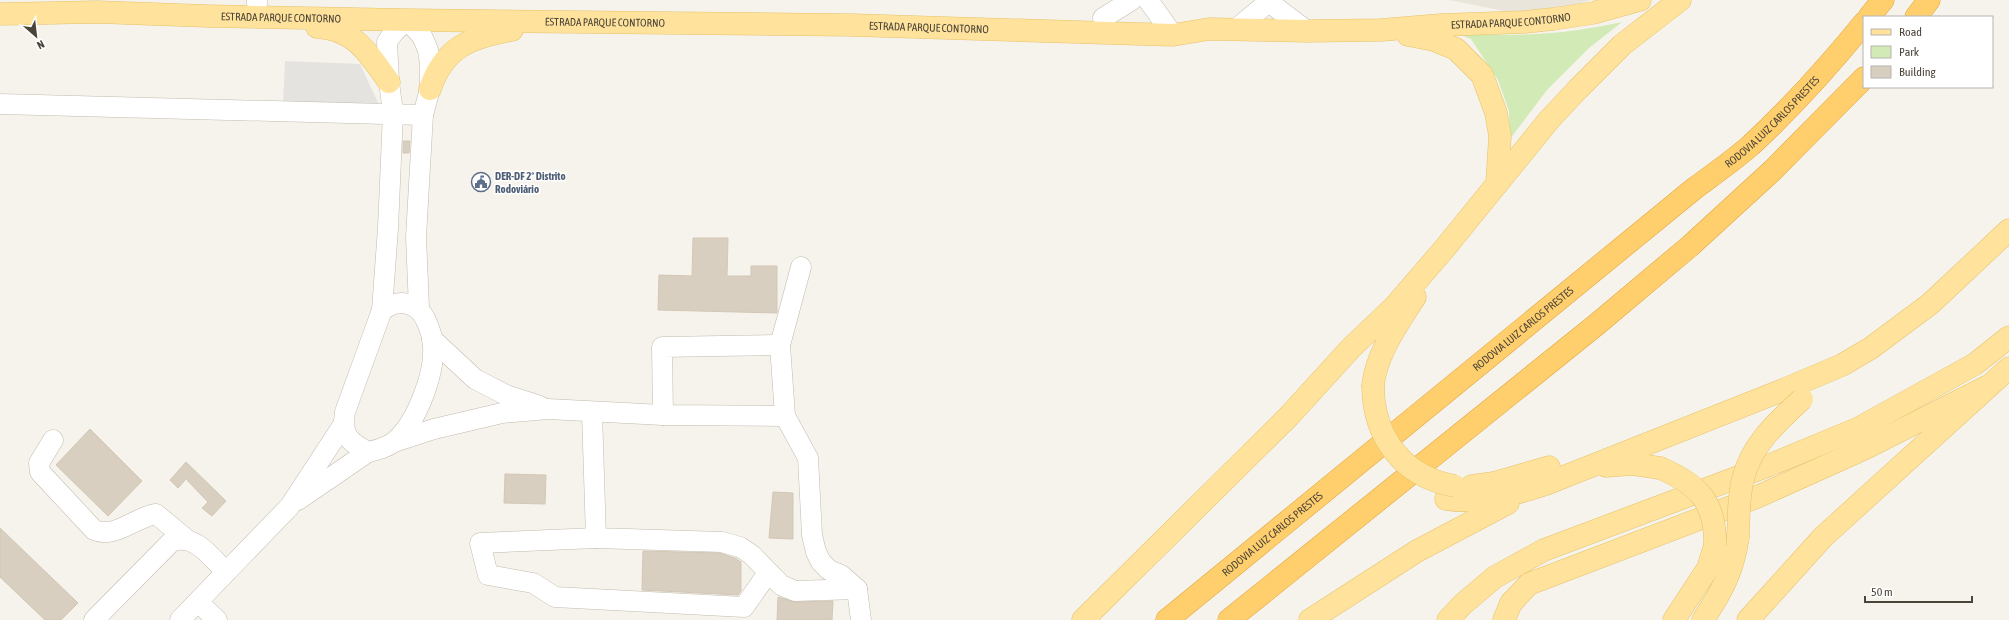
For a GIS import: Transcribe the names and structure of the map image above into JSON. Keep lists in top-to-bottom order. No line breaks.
{"streets":{"highway":["RODOVIA LUIZ CARLOS PRESTES"],"main road":["ESTRADA PARQUE CONTORNO"]},"places":{"public building":["DER-DF 2º Distrito Rodoviário"]},"legend":["Road","Park","Building"],"scale_bar":"50 m","north":"bottom right"}
